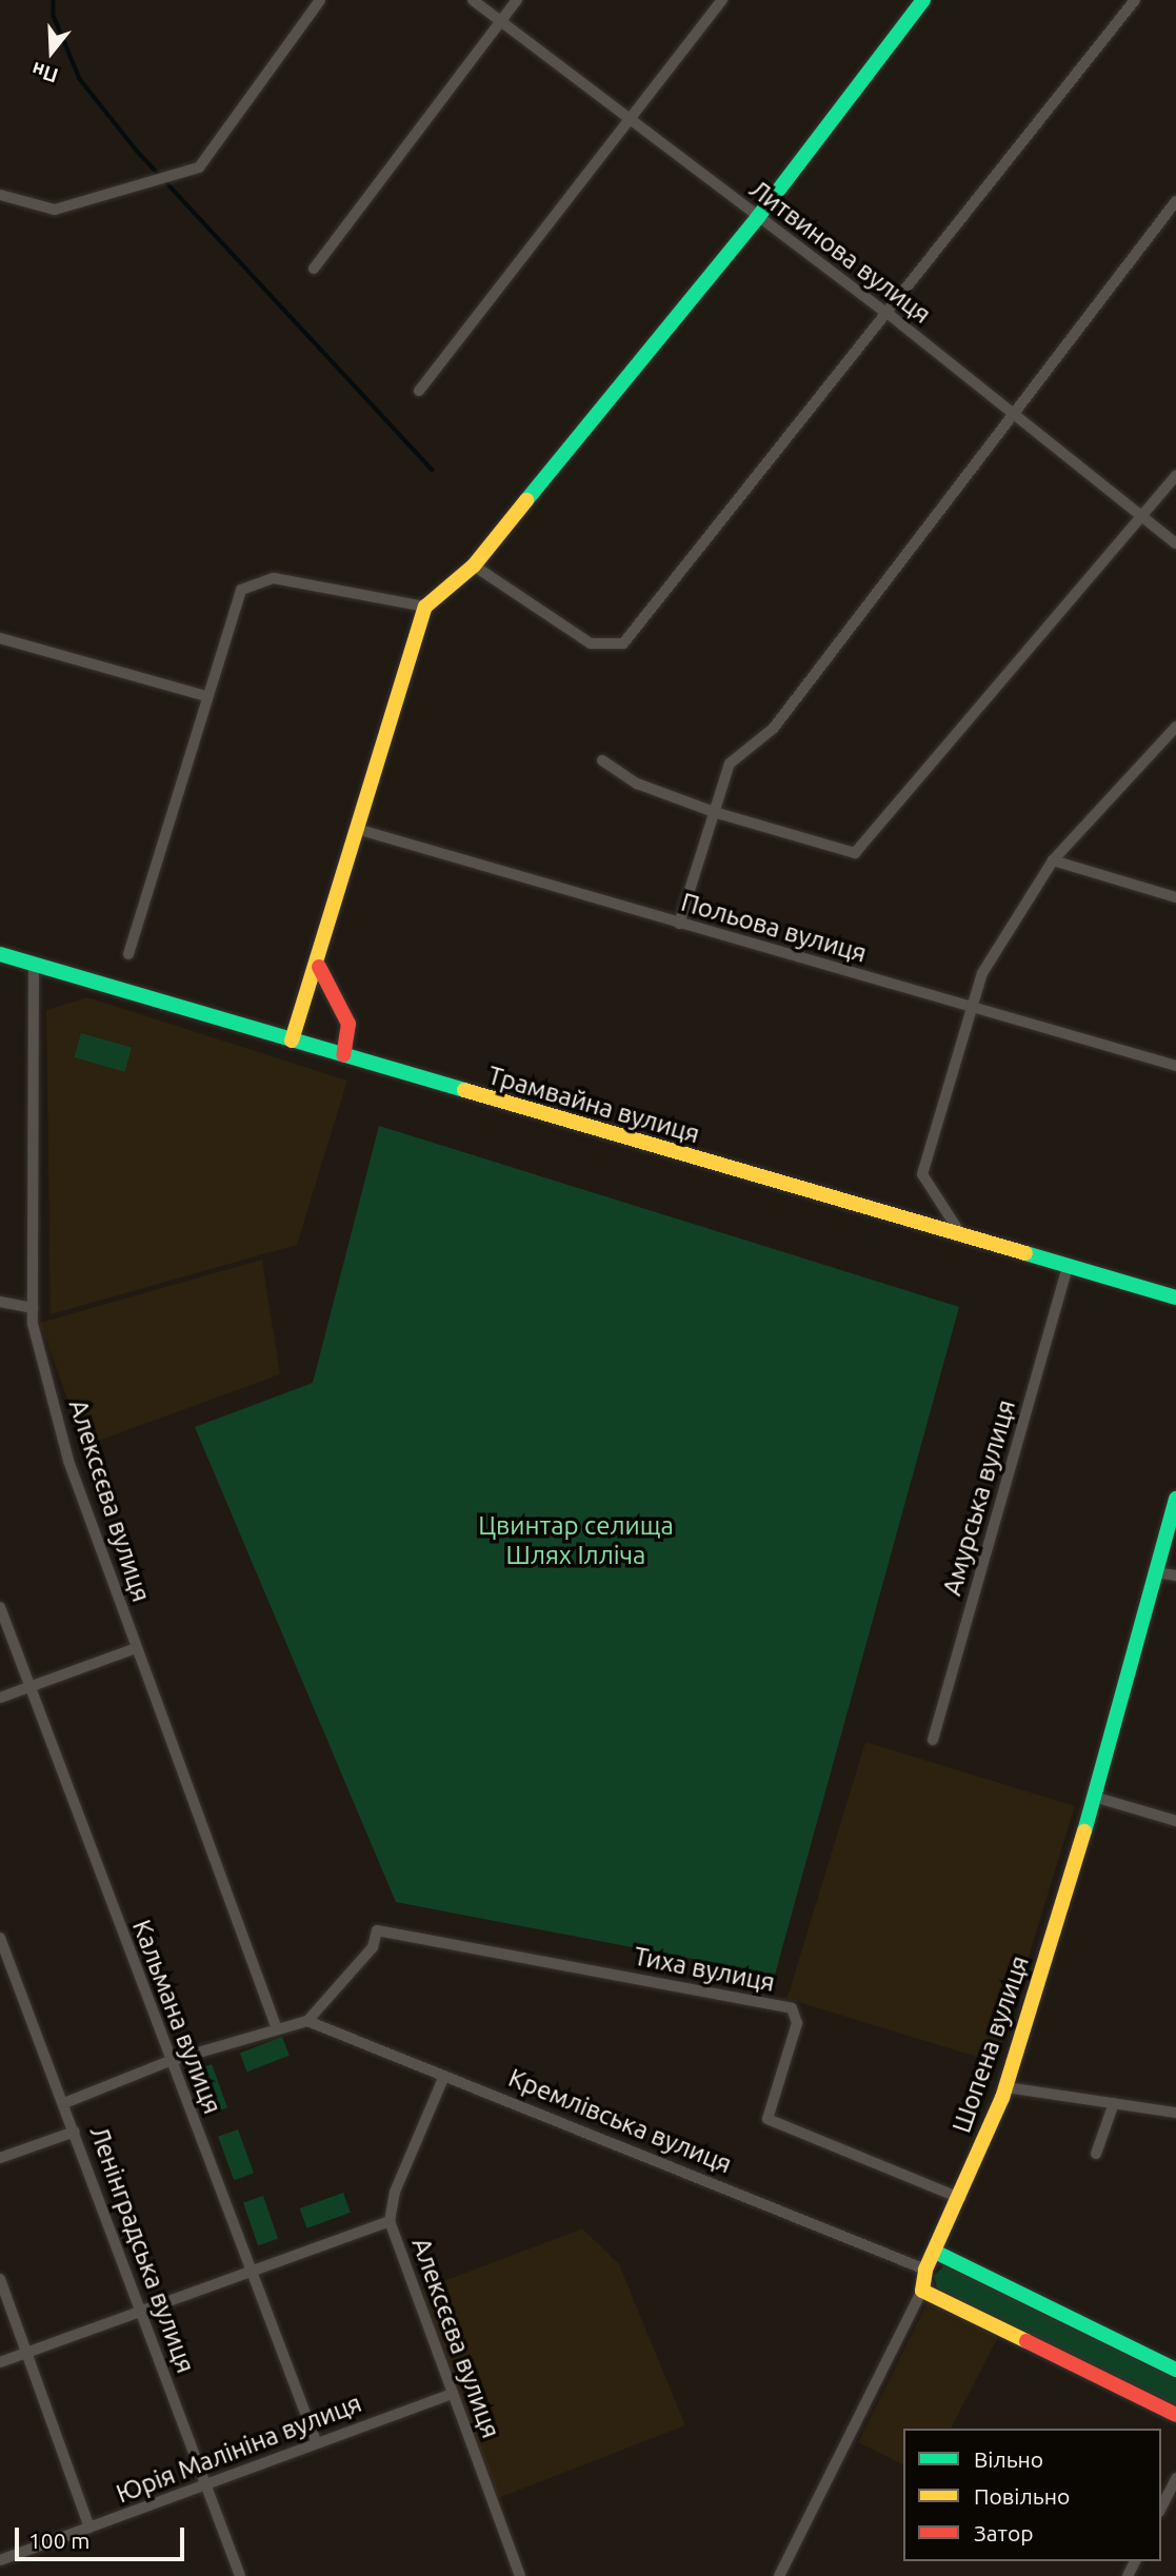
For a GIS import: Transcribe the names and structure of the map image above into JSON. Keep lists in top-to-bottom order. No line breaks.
{"streets":{"street":["Литвинова вулиця","Польова вулиця","Трамвайна вулиця","Амурська вулиця","Алексєєва вулиця","Тиха вулиця","Кальмана вулиця","Шопена вулиця","Кремлівська вулиця","Ленінградська вулиця","Юрія Малініна вулиця"]},"crossings":[["Трамвайна вулиця","Амурська вулиця"],["Трамвайна вулиця","Алексєєва вулиця"],["Алексєєва вулиця","Кремлівська вулиця"],["Алексєєва вулиця","Юрія Малініна вулиця"],["Тиха вулиця","Шопена вулиця"],["Тиха вулиця","Кремлівська вулиця"],["Кальмана вулиця","Юрія Малініна вулиця"],["Шопена вулиця","Кремлівська вулиця"],["Ленінградська вулиця","Юрія Малініна вулиця"]],"parks":["Цвинтар селища Шлях Ілліча"],"legend":["Вільно","Повільно","Затор"],"scale_bar":"100 m","north":"bottom"}
